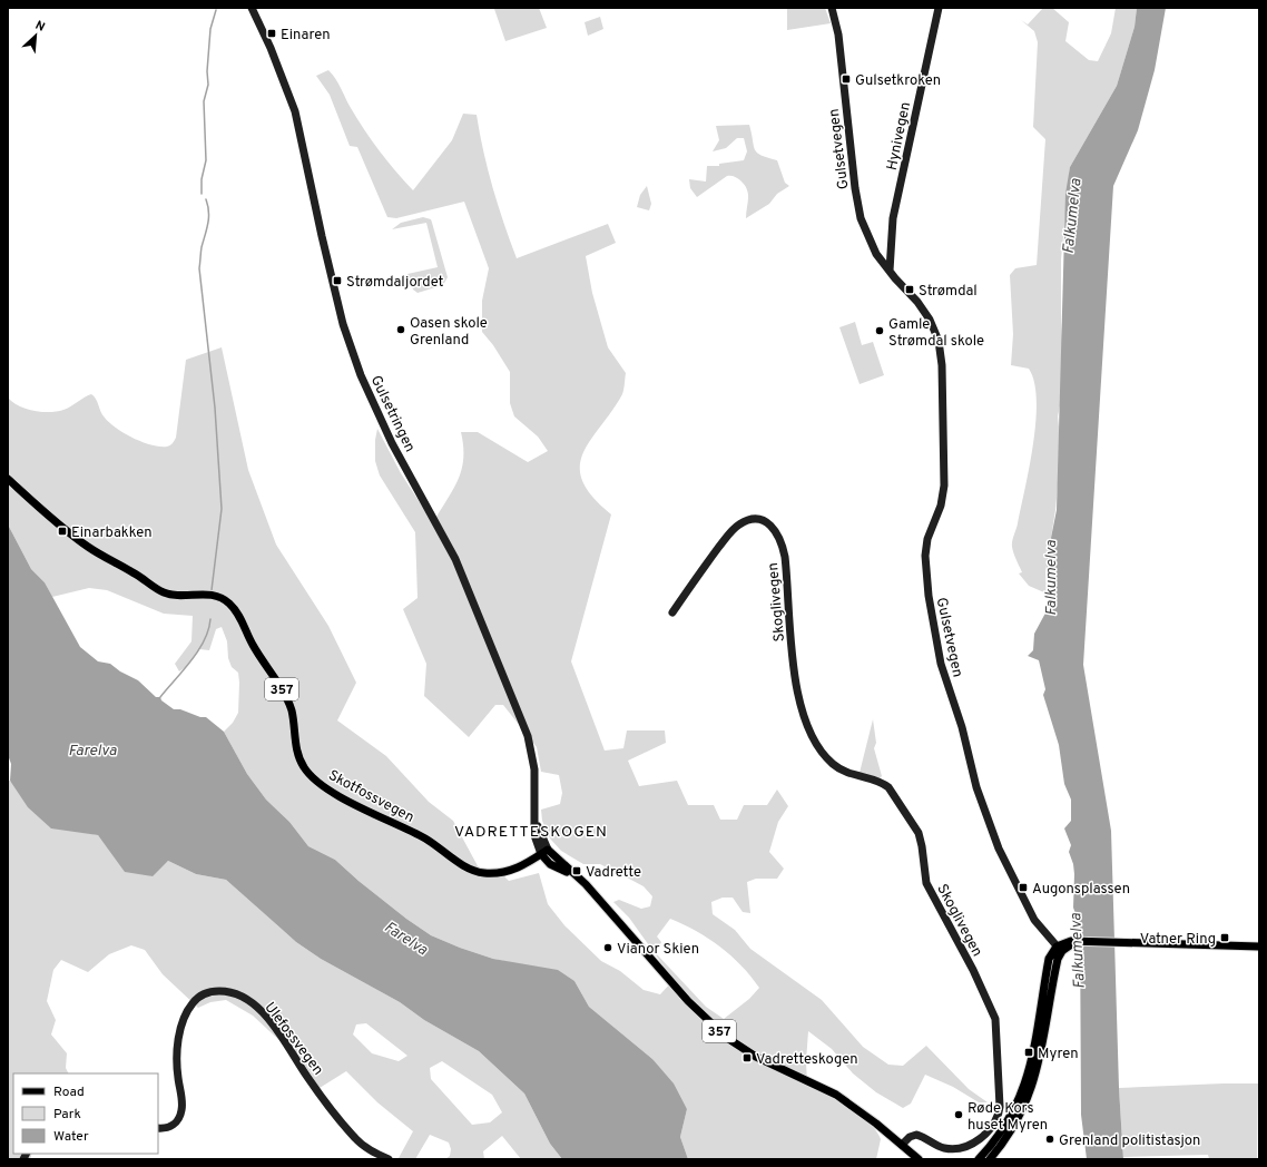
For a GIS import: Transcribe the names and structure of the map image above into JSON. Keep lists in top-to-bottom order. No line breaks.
{"streets":{"main road":["357","Skotfossvegen"],"street":["Hynivegen","Gulsetvegen","Gulsetringen","Skoglivegen","Ulefossvegen"]},"crossings":[["Hynivegen","Gulsetvegen"],["Gulsetringen","357"],["Gulsetringen","Skotfossvegen"],["Skoglivegen","357"],["357","Skotfossvegen"]],"districts":["VADRETTESKOGEN"],"water":["Falkumelva","Farelva"],"places":{"transit":["Einaren","Gulsetkroken","Strømdaljordet","Strømdal","Einarbakken","Vadrette","Augonsplassen","Vatner Ring","Myren","Vadretteskogen"],"other":["Oasen skole Grenland","Gamle Strømdal skole","Vianor Skien","Røde Kors huset Myren","Grenland politistasjon"]},"legend":["Road","Park","Water"],"north":"top right"}
